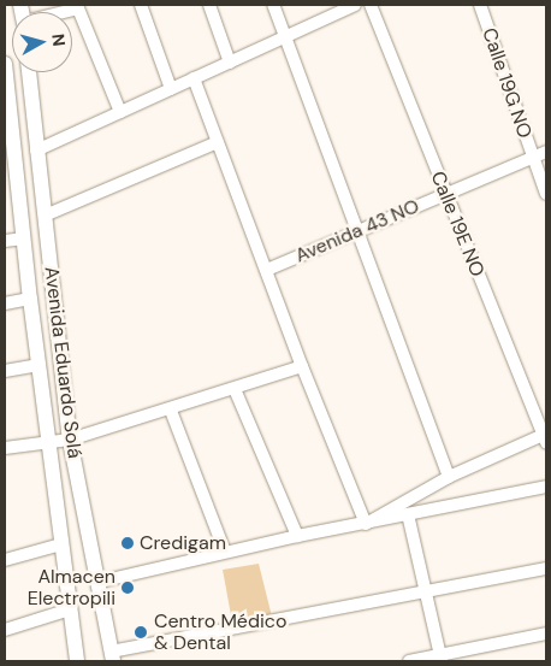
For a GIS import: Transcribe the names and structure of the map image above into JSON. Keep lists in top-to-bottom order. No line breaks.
{"streets":{"main road":["Avenida Eduardo Solá"],"street":["Calle 19G NO","Calle 19E NO","Avenida 43 NO"]},"crossings":[["Calle 19G NO","Avenida 43 NO"],["Calle 19E NO","Avenida 43 NO"]],"places":["Credigam","Almacen Electropili","Centro Médico & Dental"],"north":"right"}
